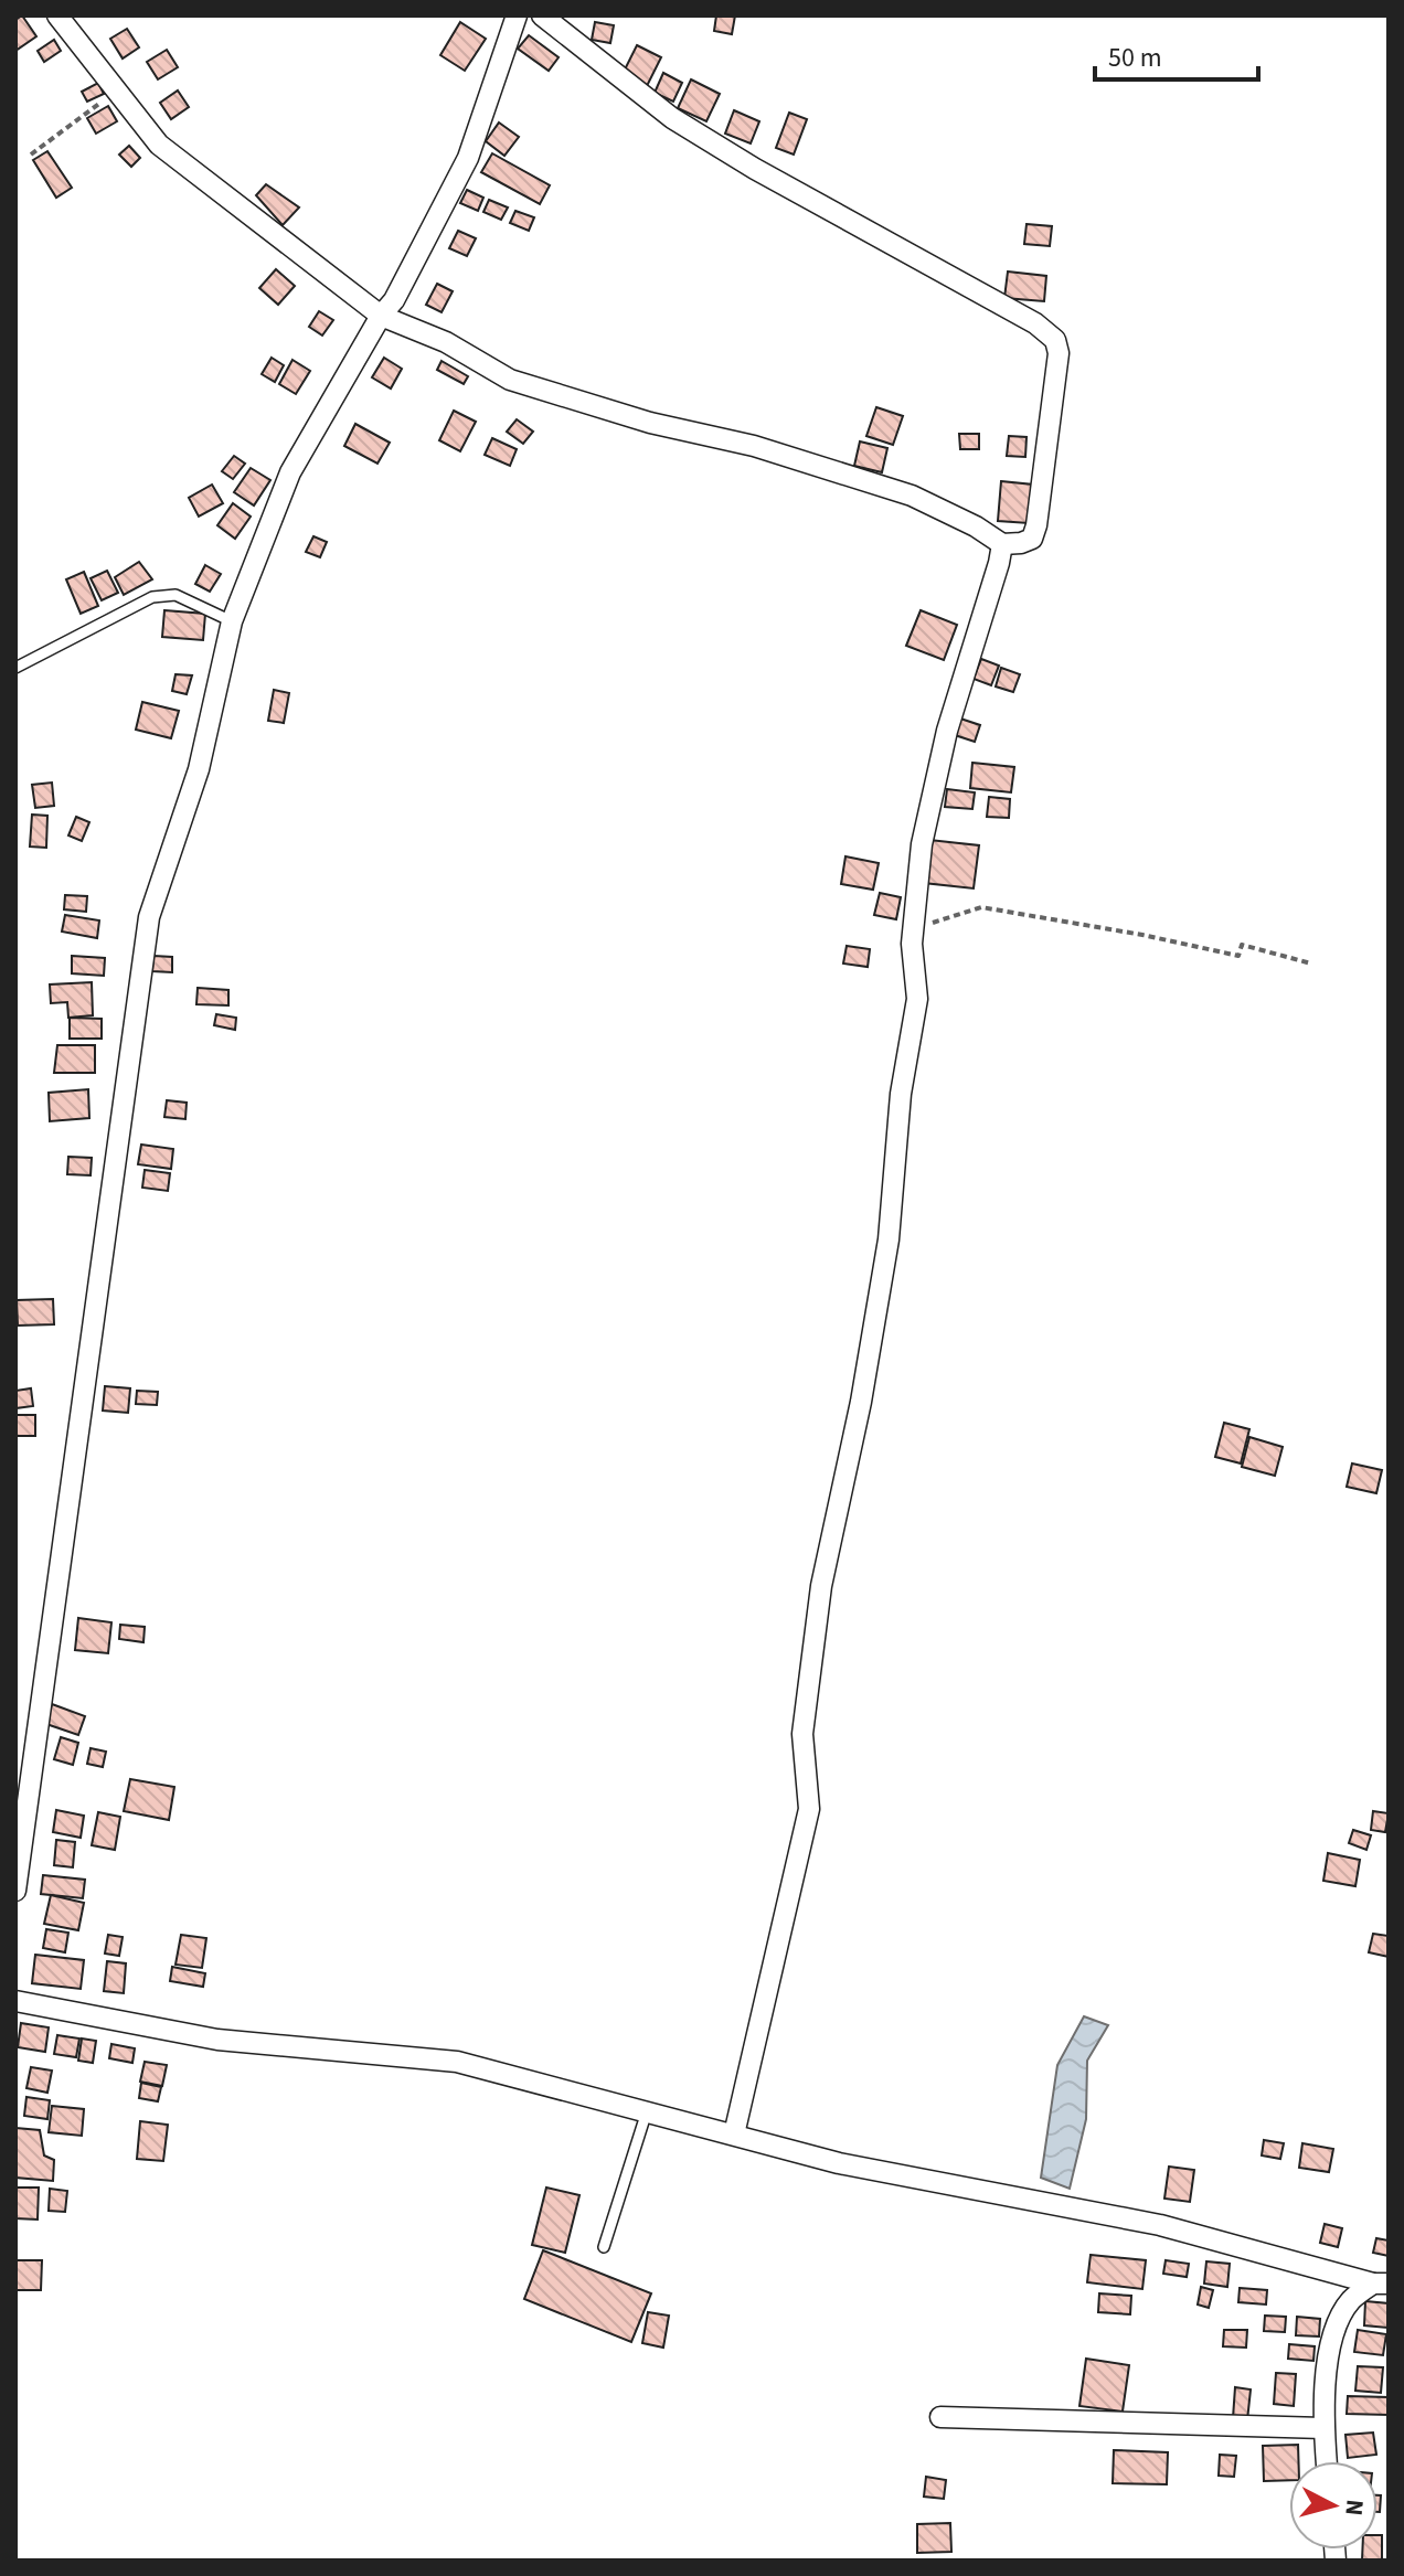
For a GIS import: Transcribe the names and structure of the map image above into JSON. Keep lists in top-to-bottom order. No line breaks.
{"scale_bar":"50 m","north":"right"}
